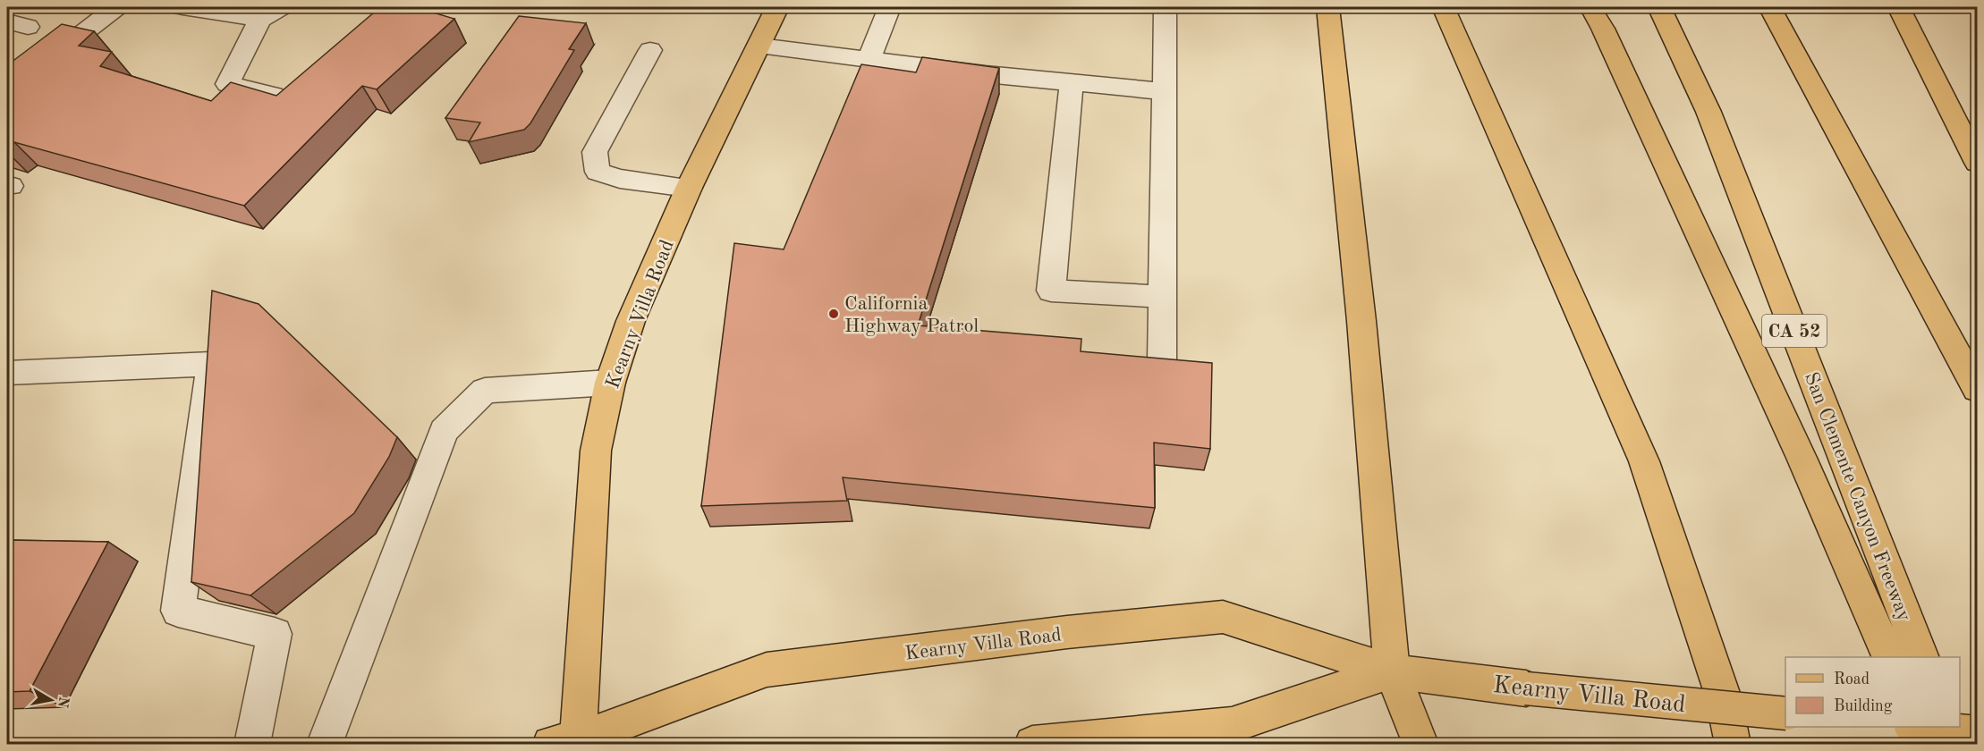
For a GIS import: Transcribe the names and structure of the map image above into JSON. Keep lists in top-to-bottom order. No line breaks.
{"streets":{"main road":["Kearny Villa Road","CA 52","San Clemente Canyon Freeway"]},"places":["California Highway Patrol"],"legend":["Road","Building"],"north":"right"}
